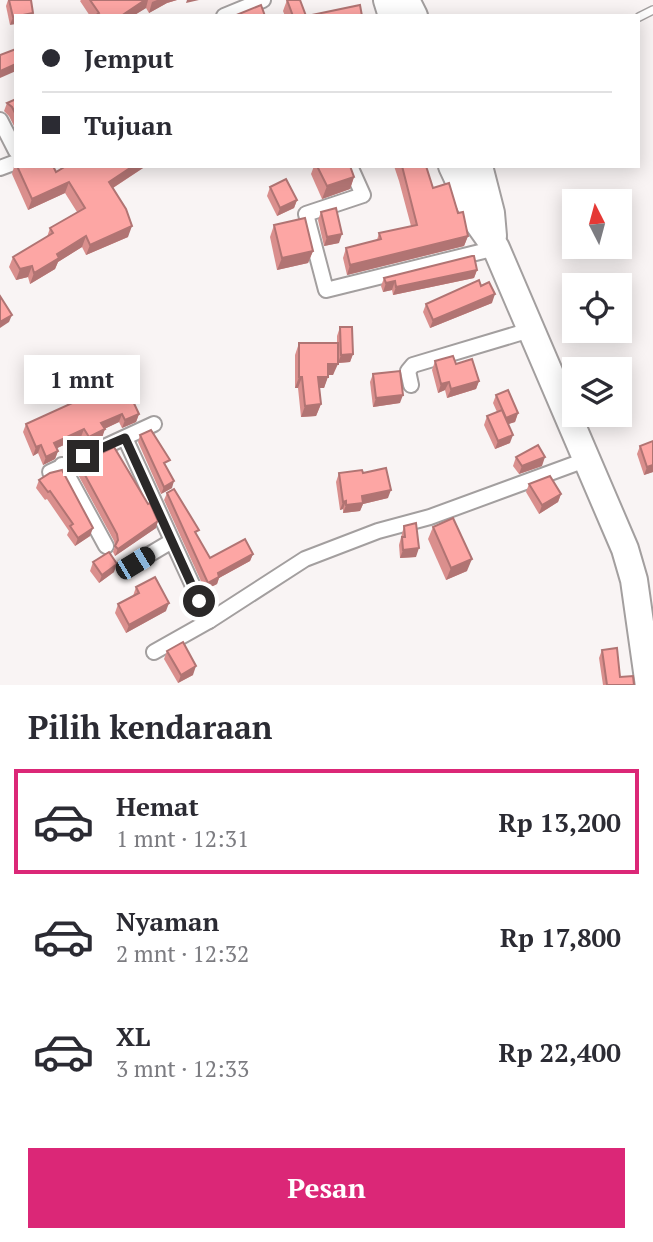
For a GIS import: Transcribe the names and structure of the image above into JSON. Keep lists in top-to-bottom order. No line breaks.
{"north":"top","page":{"banner":["Jemput","Tujuan"],"bubble":"1 mnt","heading":"Pilih kendaraan","list":[{"name":"Hemat","note":"1 mnt · 12:31","value":"Rp 13,200"},{"name":"Nyaman","note":"2 mnt · 12:32","value":"Rp 17,800"},{"name":"XL","note":"3 mnt · 12:33","value":"Rp 22,400"}],"buttons":"Pesan"}}
